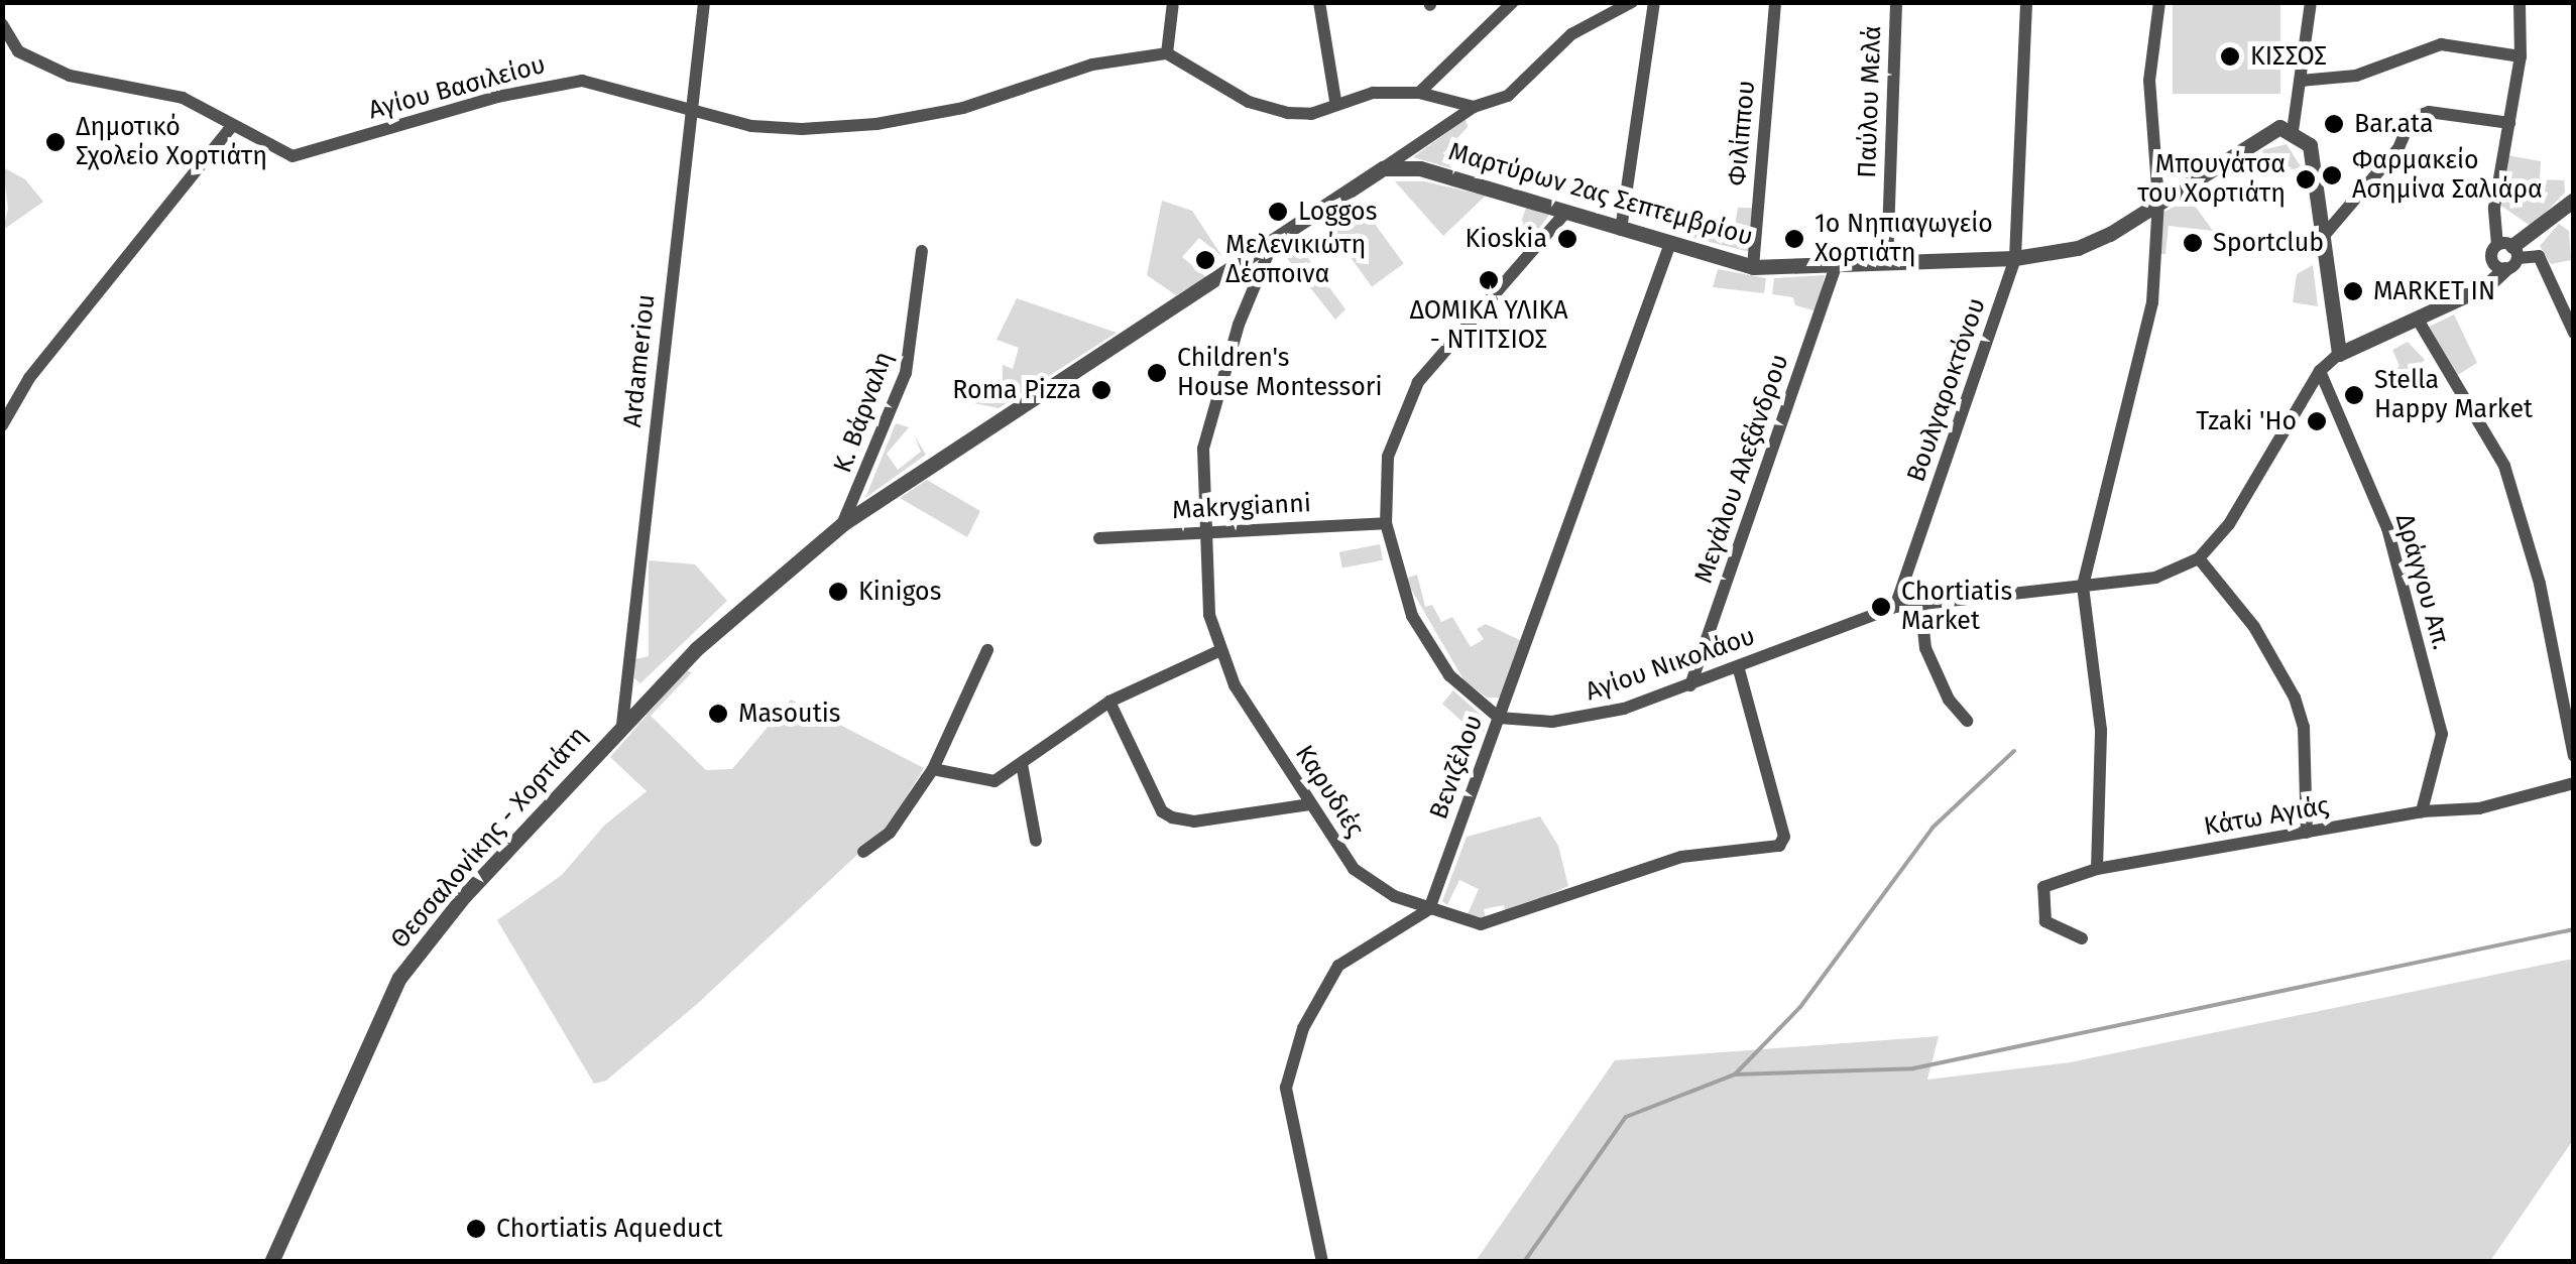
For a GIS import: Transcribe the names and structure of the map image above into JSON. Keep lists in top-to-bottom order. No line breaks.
{"streets":{"street":["Αγίου Βασιλείου","Παύλου Μελά","Φιλίππου","Μαρτύρων 2ας Σεπτεμβρίου","Ardameriou","Βουλγαροκτόνου","Κ. Βάρναλη","Μεγάλου Αλεξάνδρου","Makrygianni","Δράγγου Απ.","Αγίου Νικολάου","Βενιζέλου","Καρυδιές","Κάτω Αγιάς","Θεσσαλονίκης - Χορτιάτη"]},"crossings":[["Αγίου Βασιλείου","Ardameriou"],["Παύλου Μελά","Μαρτύρων 2ας Σεπτεμβρίου"],["Φιλίππου","Μαρτύρων 2ας Σεπτεμβρίου"],["Μαρτύρων 2ας Σεπτεμβρίου","Βουλγαροκτόνου"],["Μαρτύρων 2ας Σεπτεμβρίου","Μεγάλου Αλεξάνδρου"],["Μαρτύρων 2ας Σεπτεμβρίου","Βενιζέλου"],["Ardameriou","Θεσσαλονίκης - Χορτιάτη"],["Βουλγαροκτόνου","Αγίου Νικολάου"],["Μεγάλου Αλεξάνδρου","Αγίου Νικολάου"],["Makrygianni","Καρυδιές"],["Δράγγου Απ.","Αγίου Νικολάου"],["Δράγγου Απ.","Κάτω Αγιάς"],["Αγίου Νικολάου","Βενιζέλου"],["Αγίου Νικολάου","Καρυδιές"],["Βενιζέλου","Καρυδιές"]],"places":["ΚΙΣΣΟΣ","Bar.ata","Δημοτικό Σχολείο Χορτιάτη","Φαρμακείο Ασημίνα Σαλιάρα","Μπουγάτσα του Χορτιάτη","Loggos","Kioskia","1ο Νηπιαγωγείο Χορτιάτη","Sportclub","Μελενικιώτη Δέσποινα","ΔΟΜΙΚΑ ΥΛΙΚΑ - ΝΤΙΤΣΙΟΣ","MARKET IN","Children's House Montessori","Roma Pizza","Stella Happy Market","Tzaki 'Ho","Kinigos","Chortiatis Market","Masoutis","Chortiatis Aqueduct"]}
